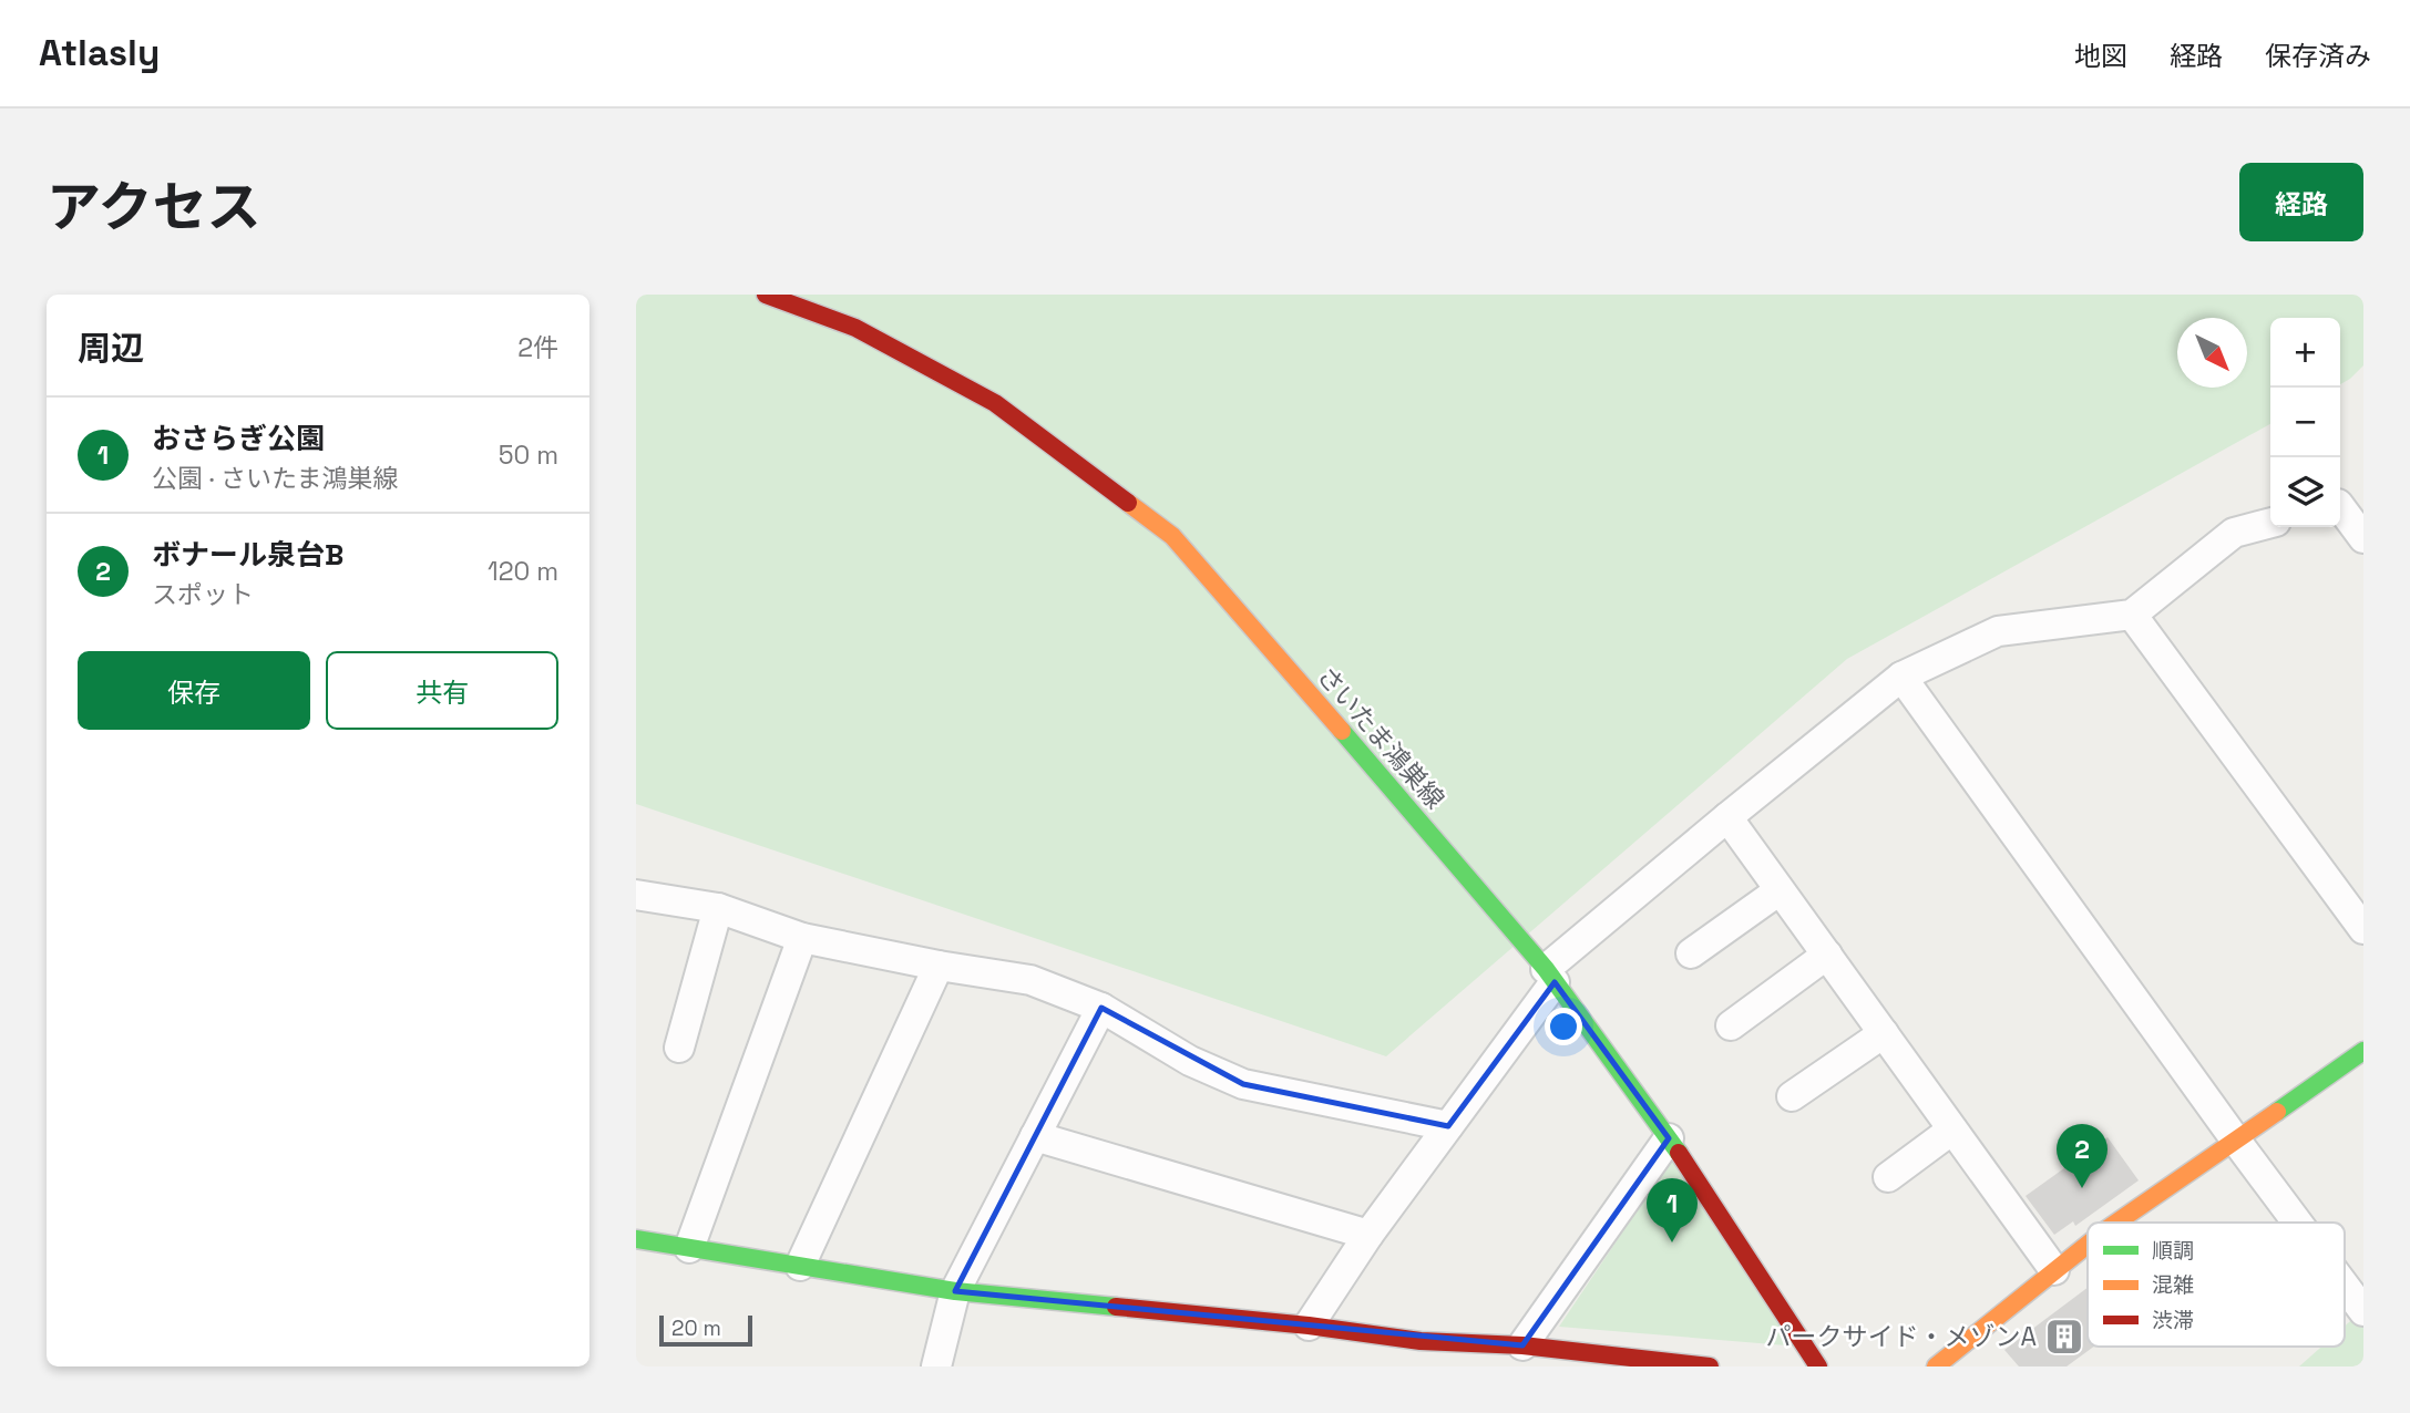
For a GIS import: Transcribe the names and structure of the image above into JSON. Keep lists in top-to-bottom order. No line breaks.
{"streets":{"street":["さいたま鴻巣線"]},"places":{"building":["パークサイド・メゾンA"]},"legend":["順調","混雑","渋滞"],"scale_bar":"20 m","north":"bottom right","page":{"header":"Atlasly","nav":["地図","経路","保存済み"],"title":"アクセス","buttons":["経路",["保存","共有"]],"heading":["周辺","2件"],"map_buttons":["+","−"],"list":[{"mark":"1","name":"おさらぎ公園","note":"公園 · さいたま鴻巣線","value":"50 m"},{"mark":"2","name":"ボナール泉台B","note":"スポット","value":"120 m"}],"pins":["2","1"],"scale":"20 m"}}
